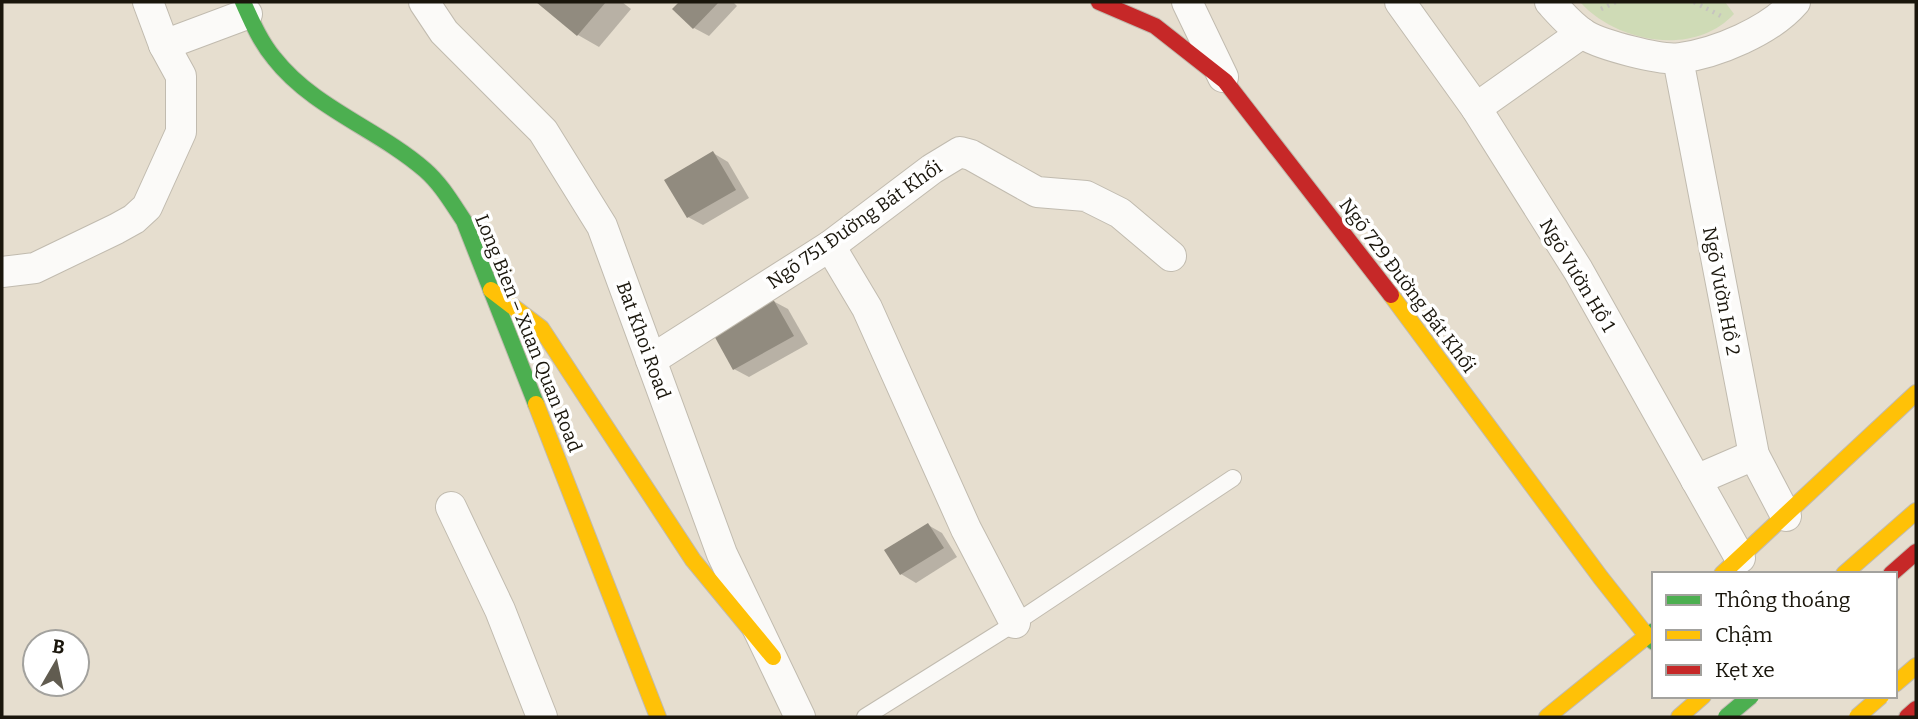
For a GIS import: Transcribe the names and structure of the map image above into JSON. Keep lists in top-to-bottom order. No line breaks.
{"streets":{"main road":["Ngõ 729 Đường Bát Khối","Long Bien – Xuan Quan Road"],"street":["Ngõ 751 Đường Bát Khối","Ngõ Vườn Hồ 1","Ngõ Vườn Hồ 2","Bat Khoi Road"]},"crossings":[["Ngõ 751 Đường Bát Khối","Bat Khoi Road"]],"legend":["Thông thoáng","Chậm","Kẹt xe"],"north":"top"}
